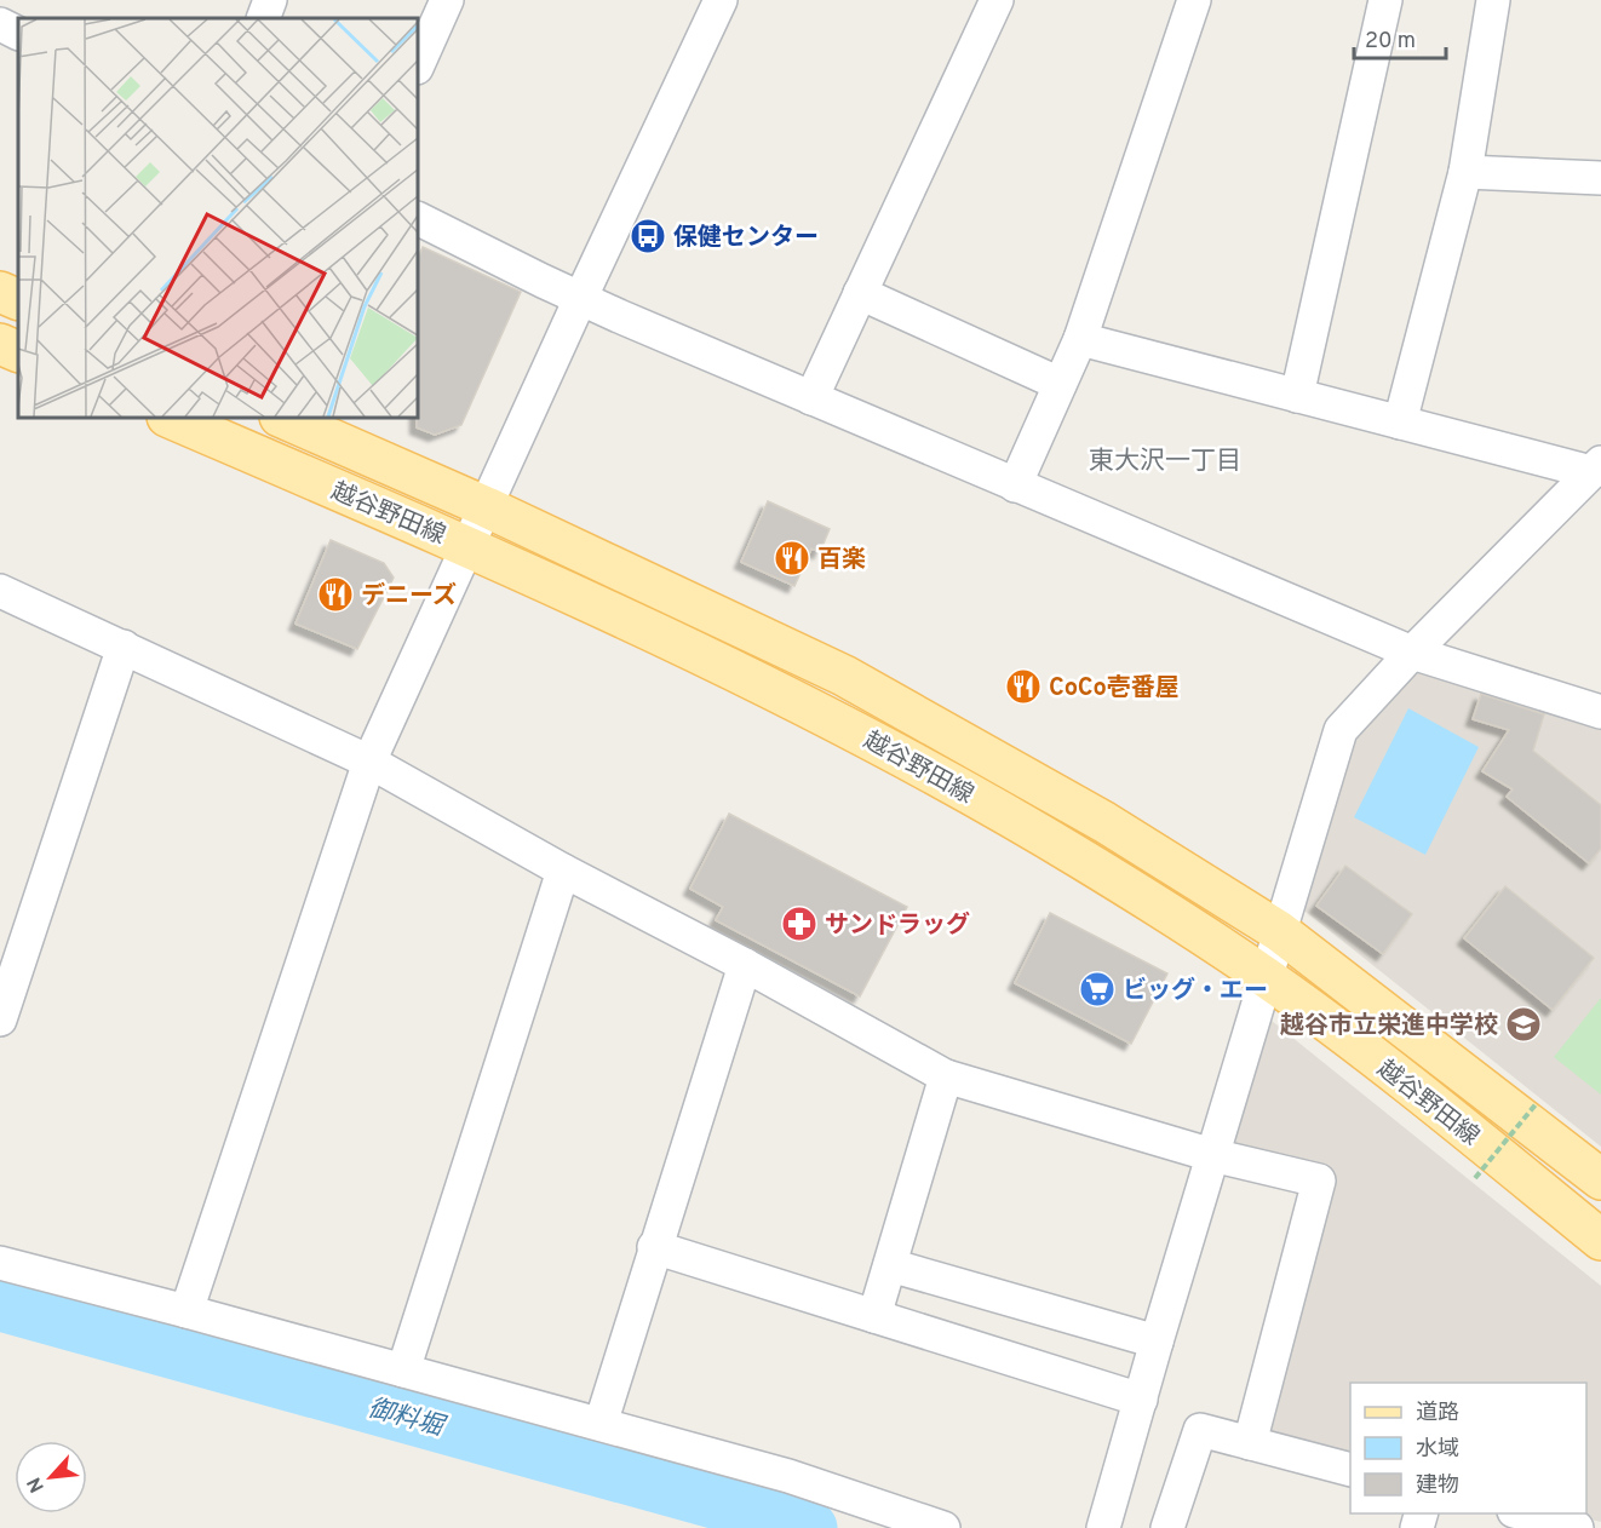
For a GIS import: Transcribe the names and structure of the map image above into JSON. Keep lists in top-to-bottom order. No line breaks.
{"streets":{"main road":["越谷野田線"]},"districts":["東大沢一丁目"],"water":["御料堀"],"places":{"bus stop":["保健センター"],"restaurant":["百楽","デニーズ","CoCo壱番屋"],"pharmacy":["サンドラッグ"],"supermarket":["ビッグ・エー"],"school or university":["越谷市立栄進中学校"]},"legend":["道路","水域","建物"],"scale_bar":"20 m","north":"bottom left"}
